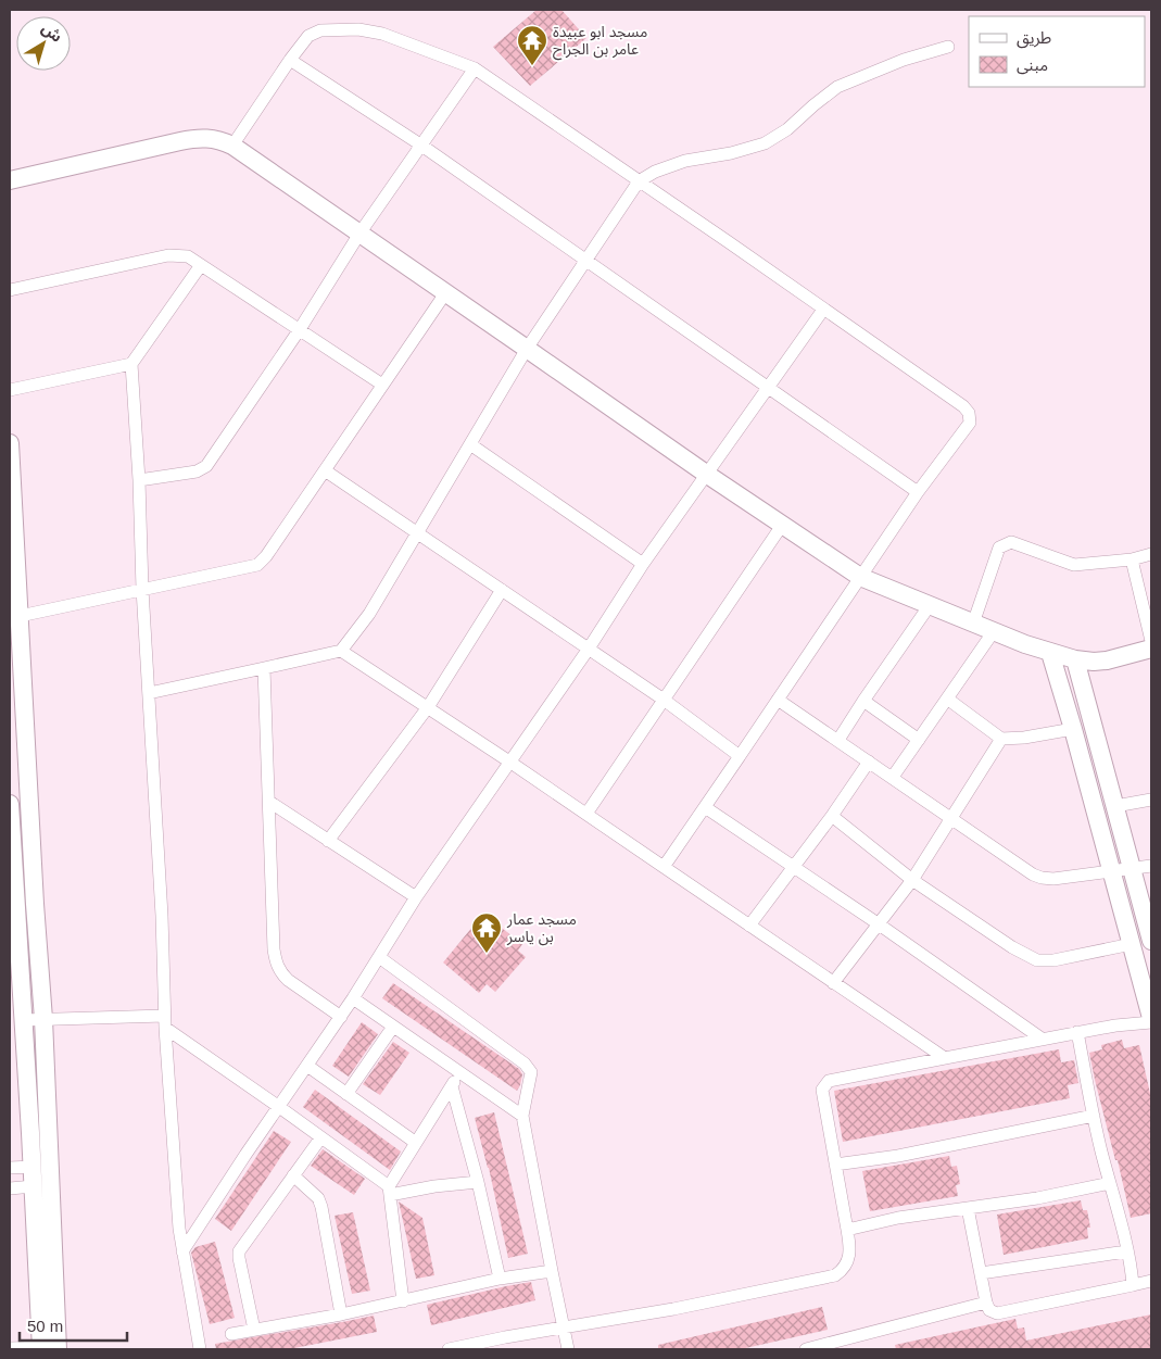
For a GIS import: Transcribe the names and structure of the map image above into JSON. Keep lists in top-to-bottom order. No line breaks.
{"places":{"temple":["مسجد ابو عبيدة عامر بن الجراح","مسجد عمار بن ياسر"]},"legend":["طريق","مبنى"],"scale_bar":"50 m","north":"top right"}
